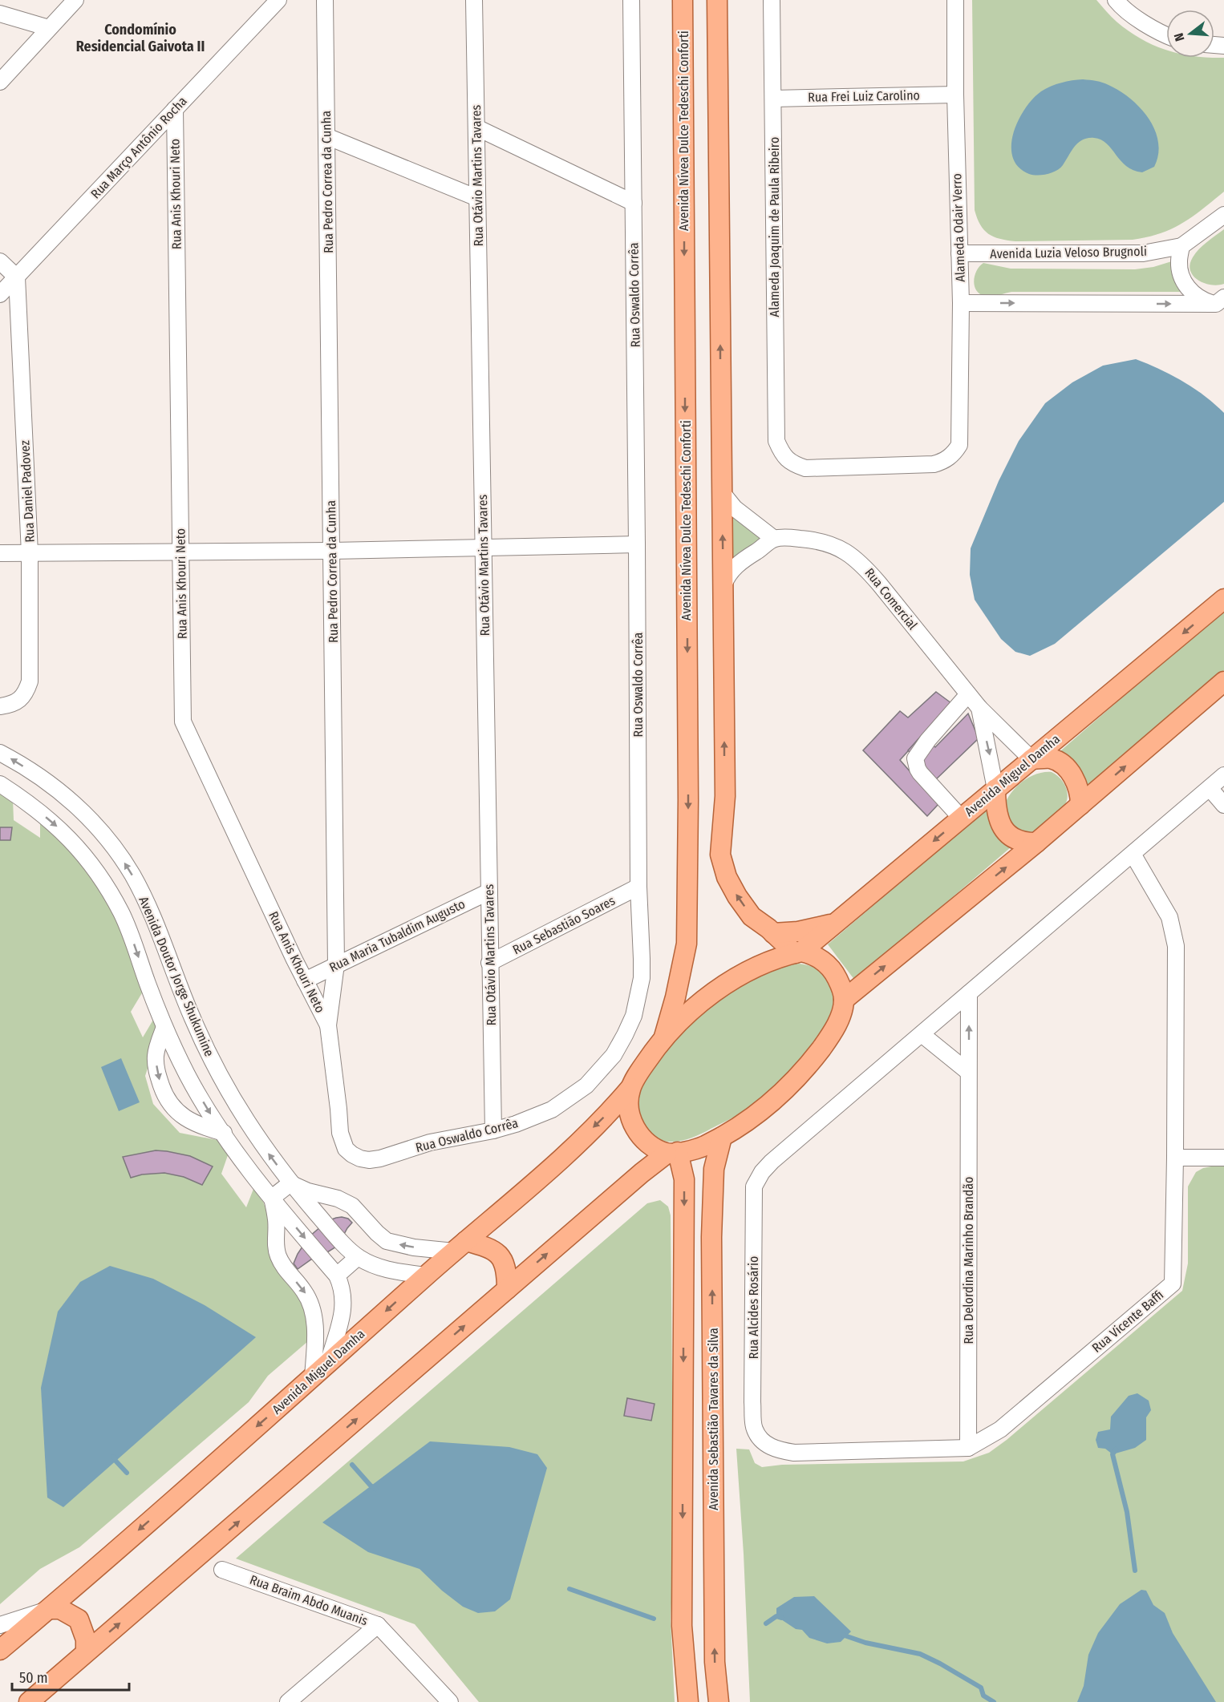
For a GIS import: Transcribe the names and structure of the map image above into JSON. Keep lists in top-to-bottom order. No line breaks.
{"streets":{"main road":["Avenida Nívea Dulce Tedeschi Conforti","Avenida Miguel Damha","Avenida Sebastião Tavares da Silva"],"street":["Rua Frei Luiz Carolino","Rua Março Antônio Rocha","Rua Otávio Martins Tavares","Rua Pedro Correa da Cunha","Rua Anis Khouri Neto","Alameda Joaquim de Paula Ribeiro","Alameda Odair Verro","Avenida Luzia Veloso Brugnoli","Rua Oswaldo Corrêa","Rua Daniel Padovez","Rua Comercial","Rua Sebastião Soares","Rua Maria Tubaldim Augusto","Avenida Doutor Jorge Shukumine","Rua Delordina Marinho Brandão","Rua Alcides Rosário","Rua Vicente Baffi","Rua Braim Abdo Muanis"]},"crossings":[["Rua Frei Luiz Carolino","Alameda Joaquim de Paula Ribeiro"],["Rua Frei Luiz Carolino","Alameda Odair Verro"],["Avenida Nívea Dulce Tedeschi Conforti","Avenida Miguel Damha"],["Rua Março Antônio Rocha","Rua Anis Khouri Neto"],["Rua Março Antônio Rocha","Rua Daniel Padovez"],["Rua Otávio Martins Tavares","Rua Oswaldo Corrêa"],["Rua Otávio Martins Tavares","Rua Sebastião Soares"],["Rua Otávio Martins Tavares","Rua Maria Tubaldim Augusto"],["Rua Pedro Correa da Cunha","Rua Anis Khouri Neto"],["Rua Pedro Correa da Cunha","Rua Oswaldo Corrêa"],["Rua Pedro Correa da Cunha","Rua Maria Tubaldim Augusto"],["Rua Anis Khouri Neto","Rua Maria Tubaldim Augusto"],["Alameda Joaquim de Paula Ribeiro","Alameda Odair Verro"],["Alameda Odair Verro","Avenida Luzia Veloso Brugnoli"],["Rua Oswaldo Corrêa","Rua Sebastião Soares"],["Rua Comercial","Avenida Miguel Damha"],["Avenida Miguel Damha","Avenida Doutor Jorge Shukumine"],["Rua Delordina Marinho Brandão","Rua Vicente Baffi"],["Rua Alcides Rosário","Rua Vicente Baffi"]],"districts":["Condomínio Residencial Gaivota II"],"scale_bar":"50 m","north":"left"}
